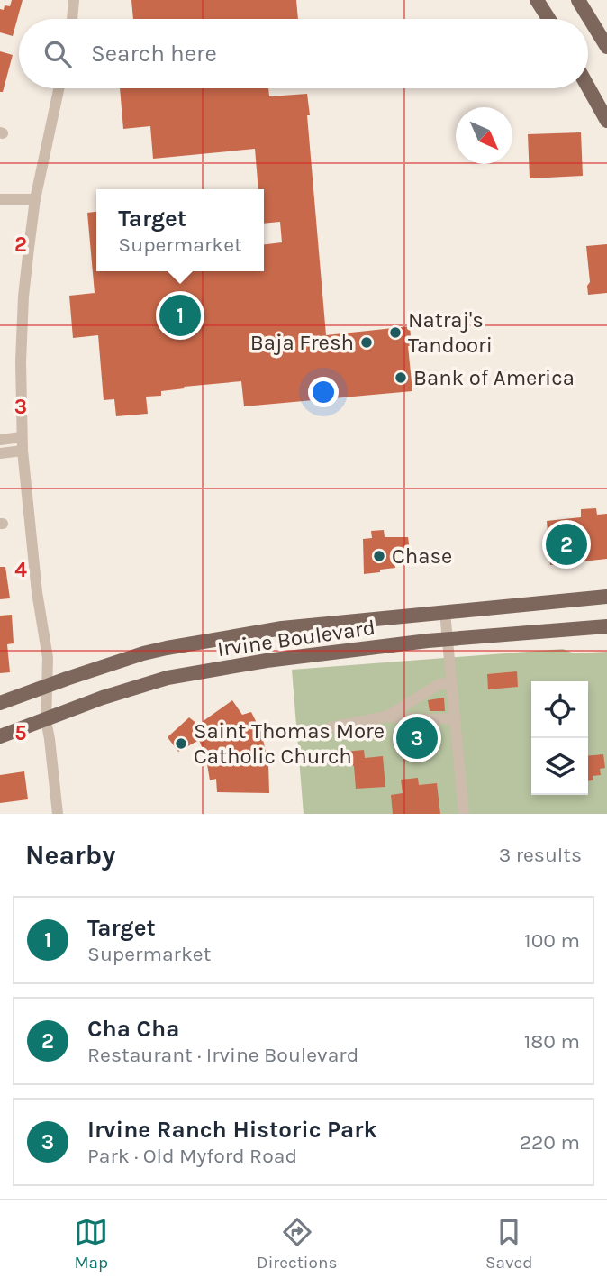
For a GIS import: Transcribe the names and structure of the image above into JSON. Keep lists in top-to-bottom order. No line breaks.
{"streets":{"main road":["Irvine Boulevard"]},"places":["Natraj's Tandoori","Baja Fresh","Bank of America","Chase","Saint Thomas More Catholic Church"],"north":"bottom right","page":{"search":"Search here","popup":["Target","Supermarket"],"pins":["1","2","3"],"heading":["Nearby","3 results"],"list":[{"mark":"1","name":"Target","note":"Supermarket","value":"100 m"},{"mark":"2","name":"Cha Cha","note":"Restaurant · Irvine Boulevard","value":"180 m"},{"mark":"3","name":"Irvine Ranch Historic Park","note":"Park · Old Myford Road","value":"220 m"}],"nav":["Map","Directions","Saved"]},"grid":{"rows":["2","3","4","5"]}}
